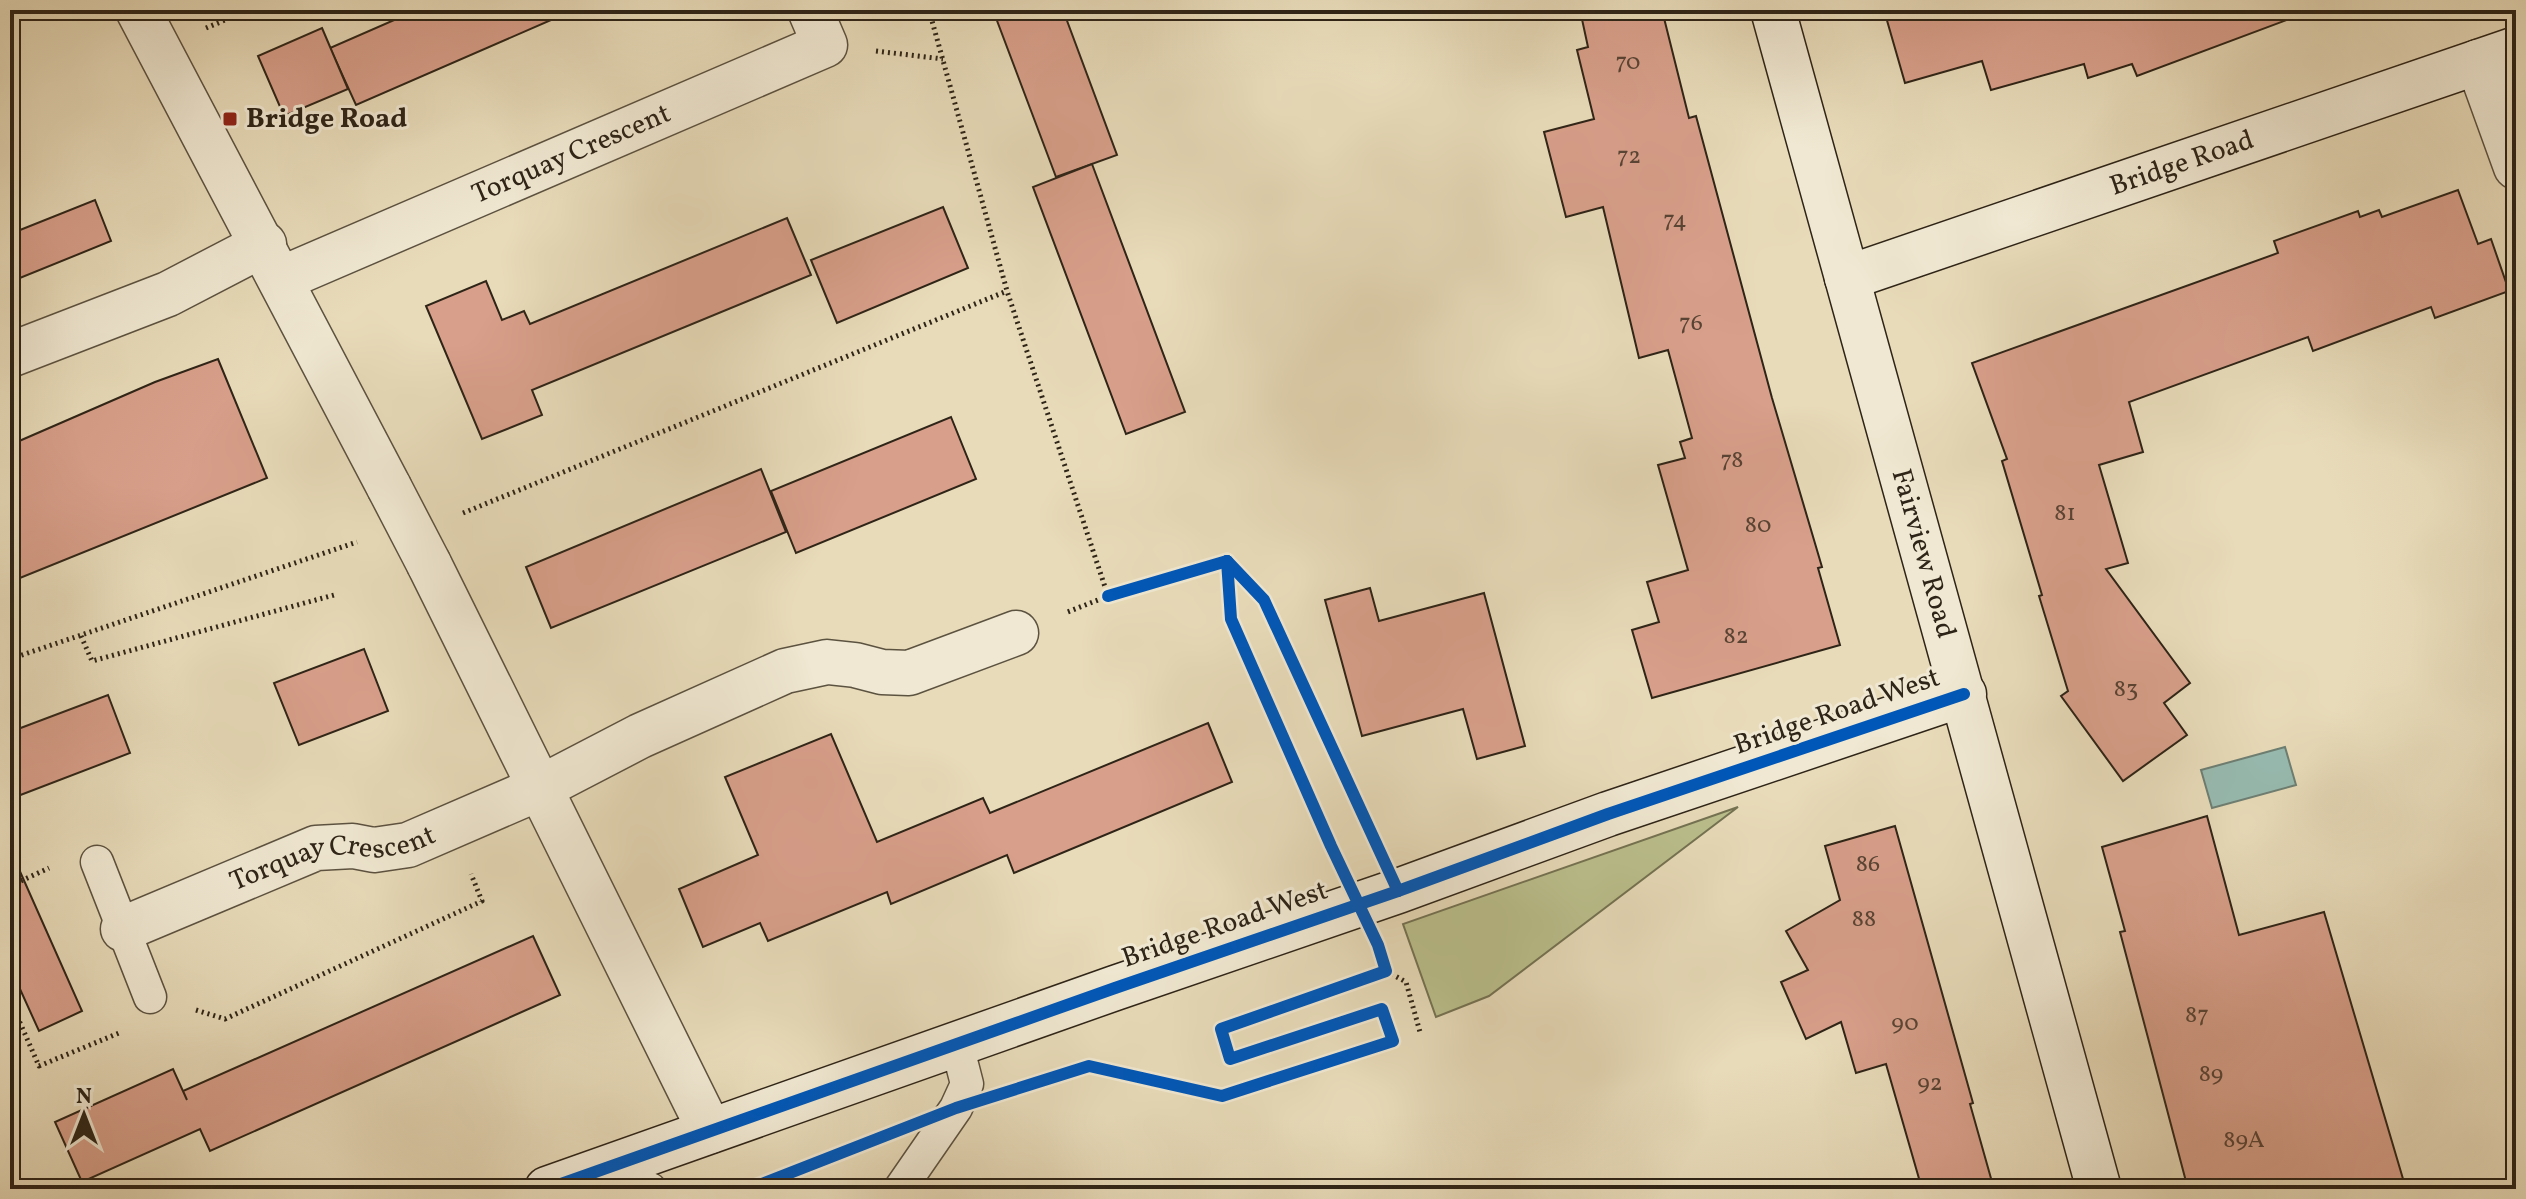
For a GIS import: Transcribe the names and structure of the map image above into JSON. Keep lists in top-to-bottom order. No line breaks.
{"streets":{"street":["Torquay Crescent","Bridge Road","Fairview Road","Bridge Road West"]},"crossings":[["Bridge Road","Fairview Road"],["Fairview Road","Bridge Road West"]],"places":{"transit":["Bridge Road"]},"house_numbers":["70","72","74","76","78","81","80","82","83","86","88","87","90","89","92","89A"],"north":"top"}
